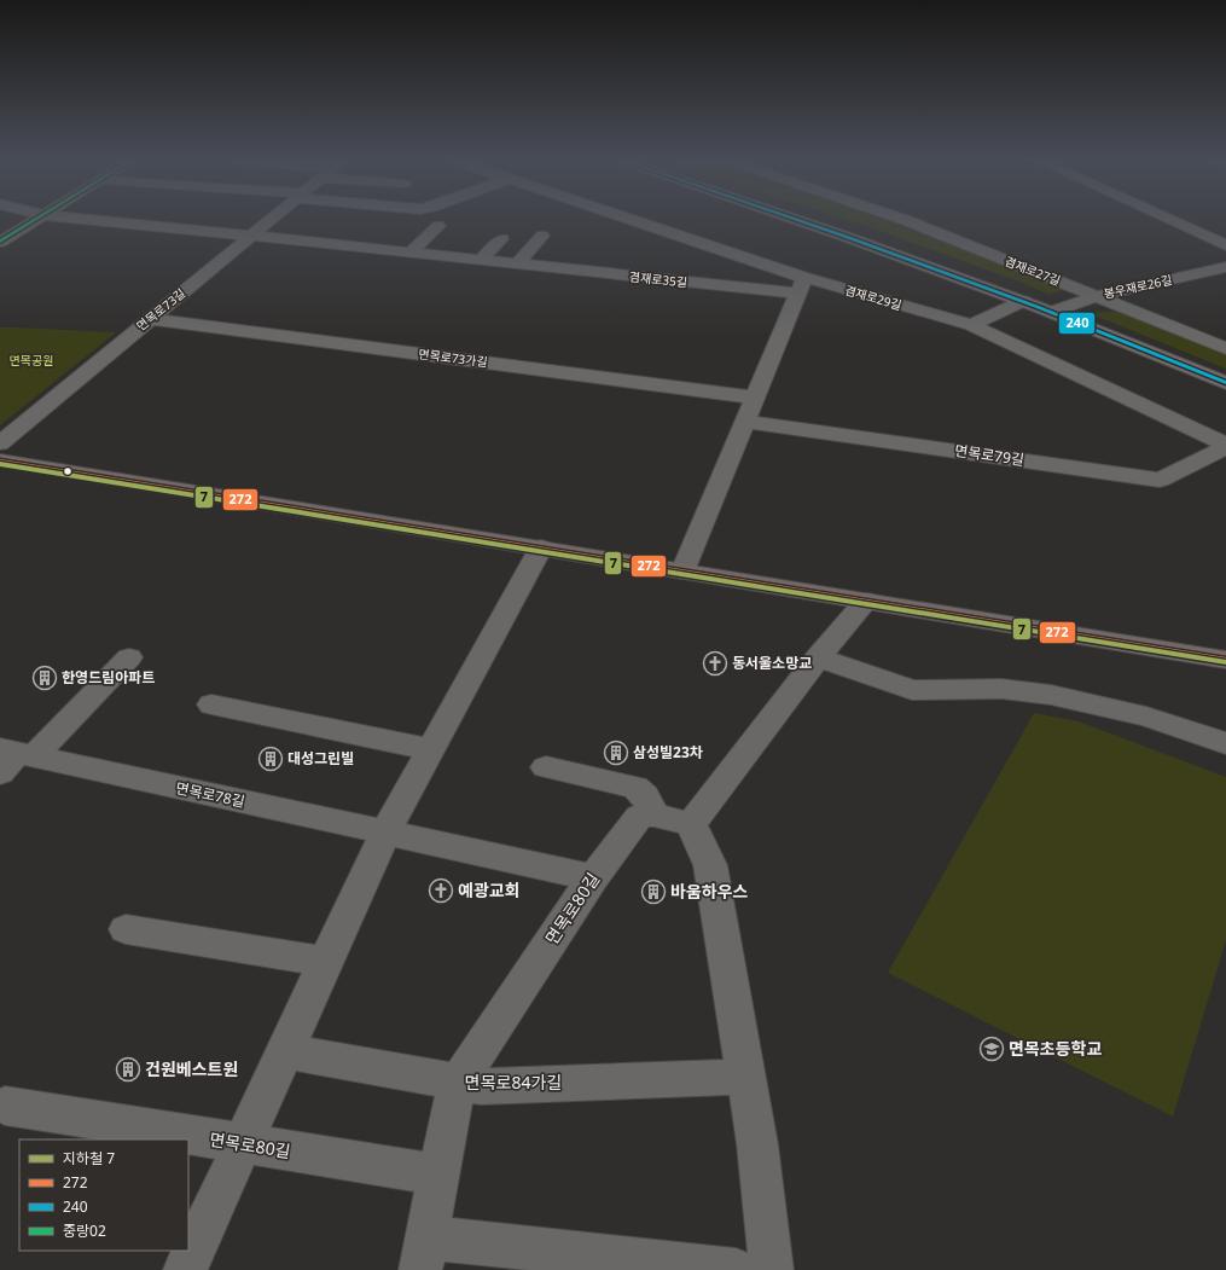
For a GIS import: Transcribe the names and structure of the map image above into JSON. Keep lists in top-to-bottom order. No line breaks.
{"streets":{"street":["겸재로27길","겸재로35길","봉우재로26길","겸재로29길","면목로73길","면목로73가길","면목로79길","면목로78길","면목로80길","면목로84가길"]},"crossings":[["겸재로27길","봉우재로26길"],["겸재로35길","겸재로29길"],["겸재로35길","면목로73길"],["겸재로29길","면목로79길"],["면목로73길","면목로73가길"],["면목로78길","면목로80길"],["면목로80길","면목로84가길"]],"parks":["면목공원"],"places":{"church":["동서울소망교","예광교회"],"building":["한영드림아파트","삼성빌23차","대성그린빌","바움하우스","건원베스트원"],"school or university":["면목초등학교"]},"lines":["transit line 240","transit line 중랑02","transit line 272","metro line 7"],"legend":["지하철 7","272","240","중랑02"]}
